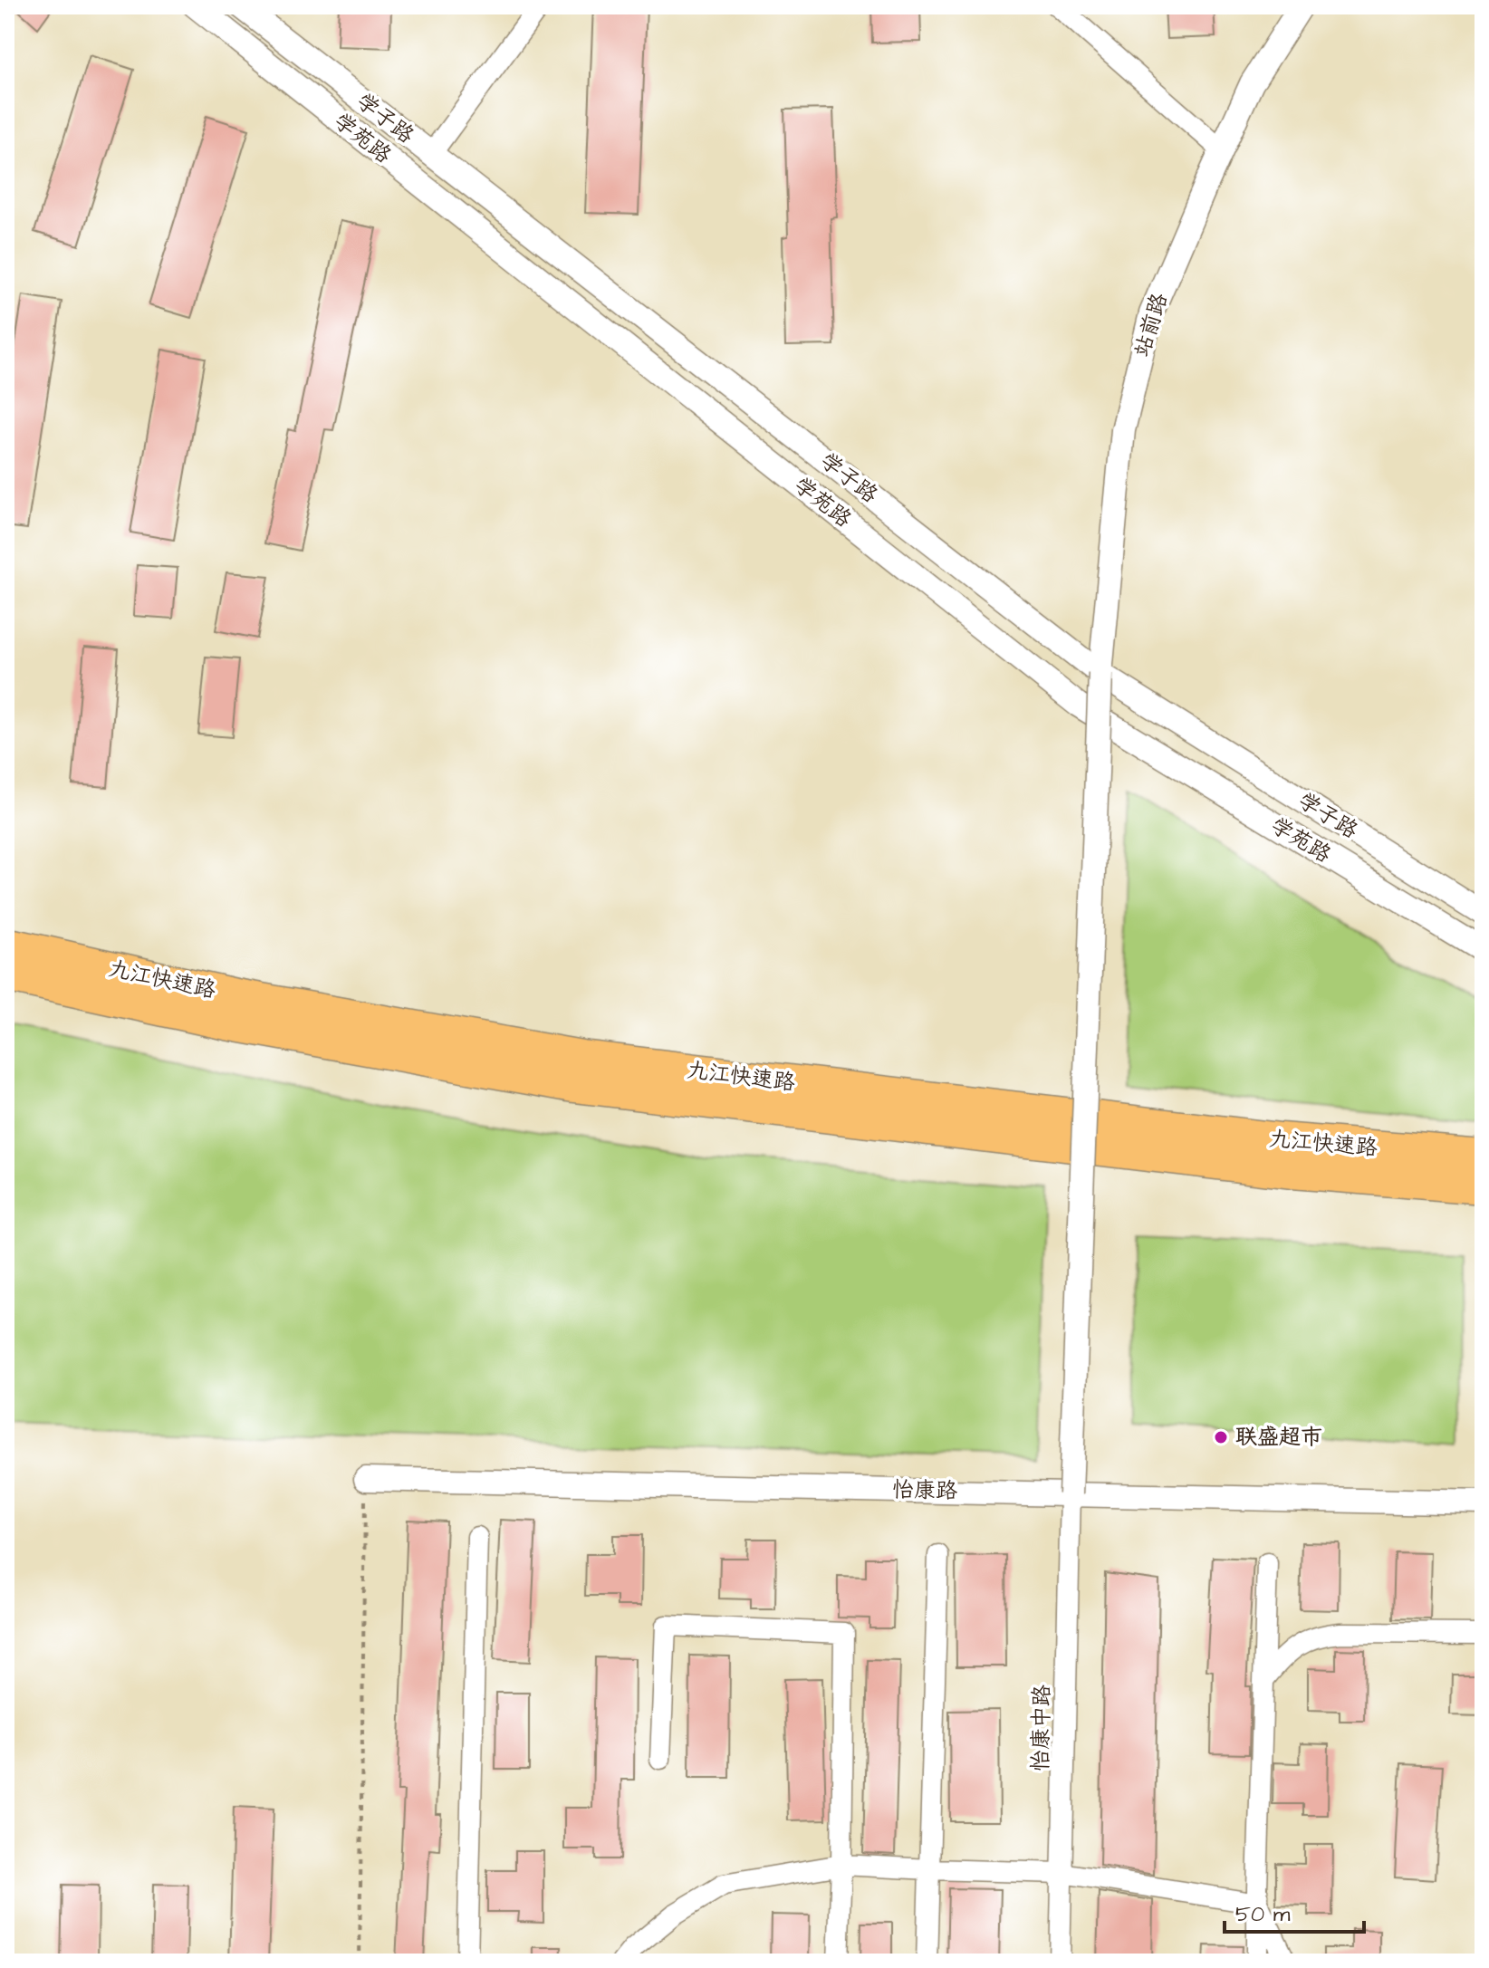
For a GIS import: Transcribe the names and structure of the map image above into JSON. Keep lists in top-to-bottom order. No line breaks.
{"streets":{"highway":["九江快速路"],"street":["学子路","学苑路","站前路","怡康路","怡康中路"]},"crossings":[["学子路","站前路"],["站前路","怡康路"],["站前路","怡康中路"],["怡康路","怡康中路"]],"places":["联盛超市"],"scale_bar":"50 m"}
